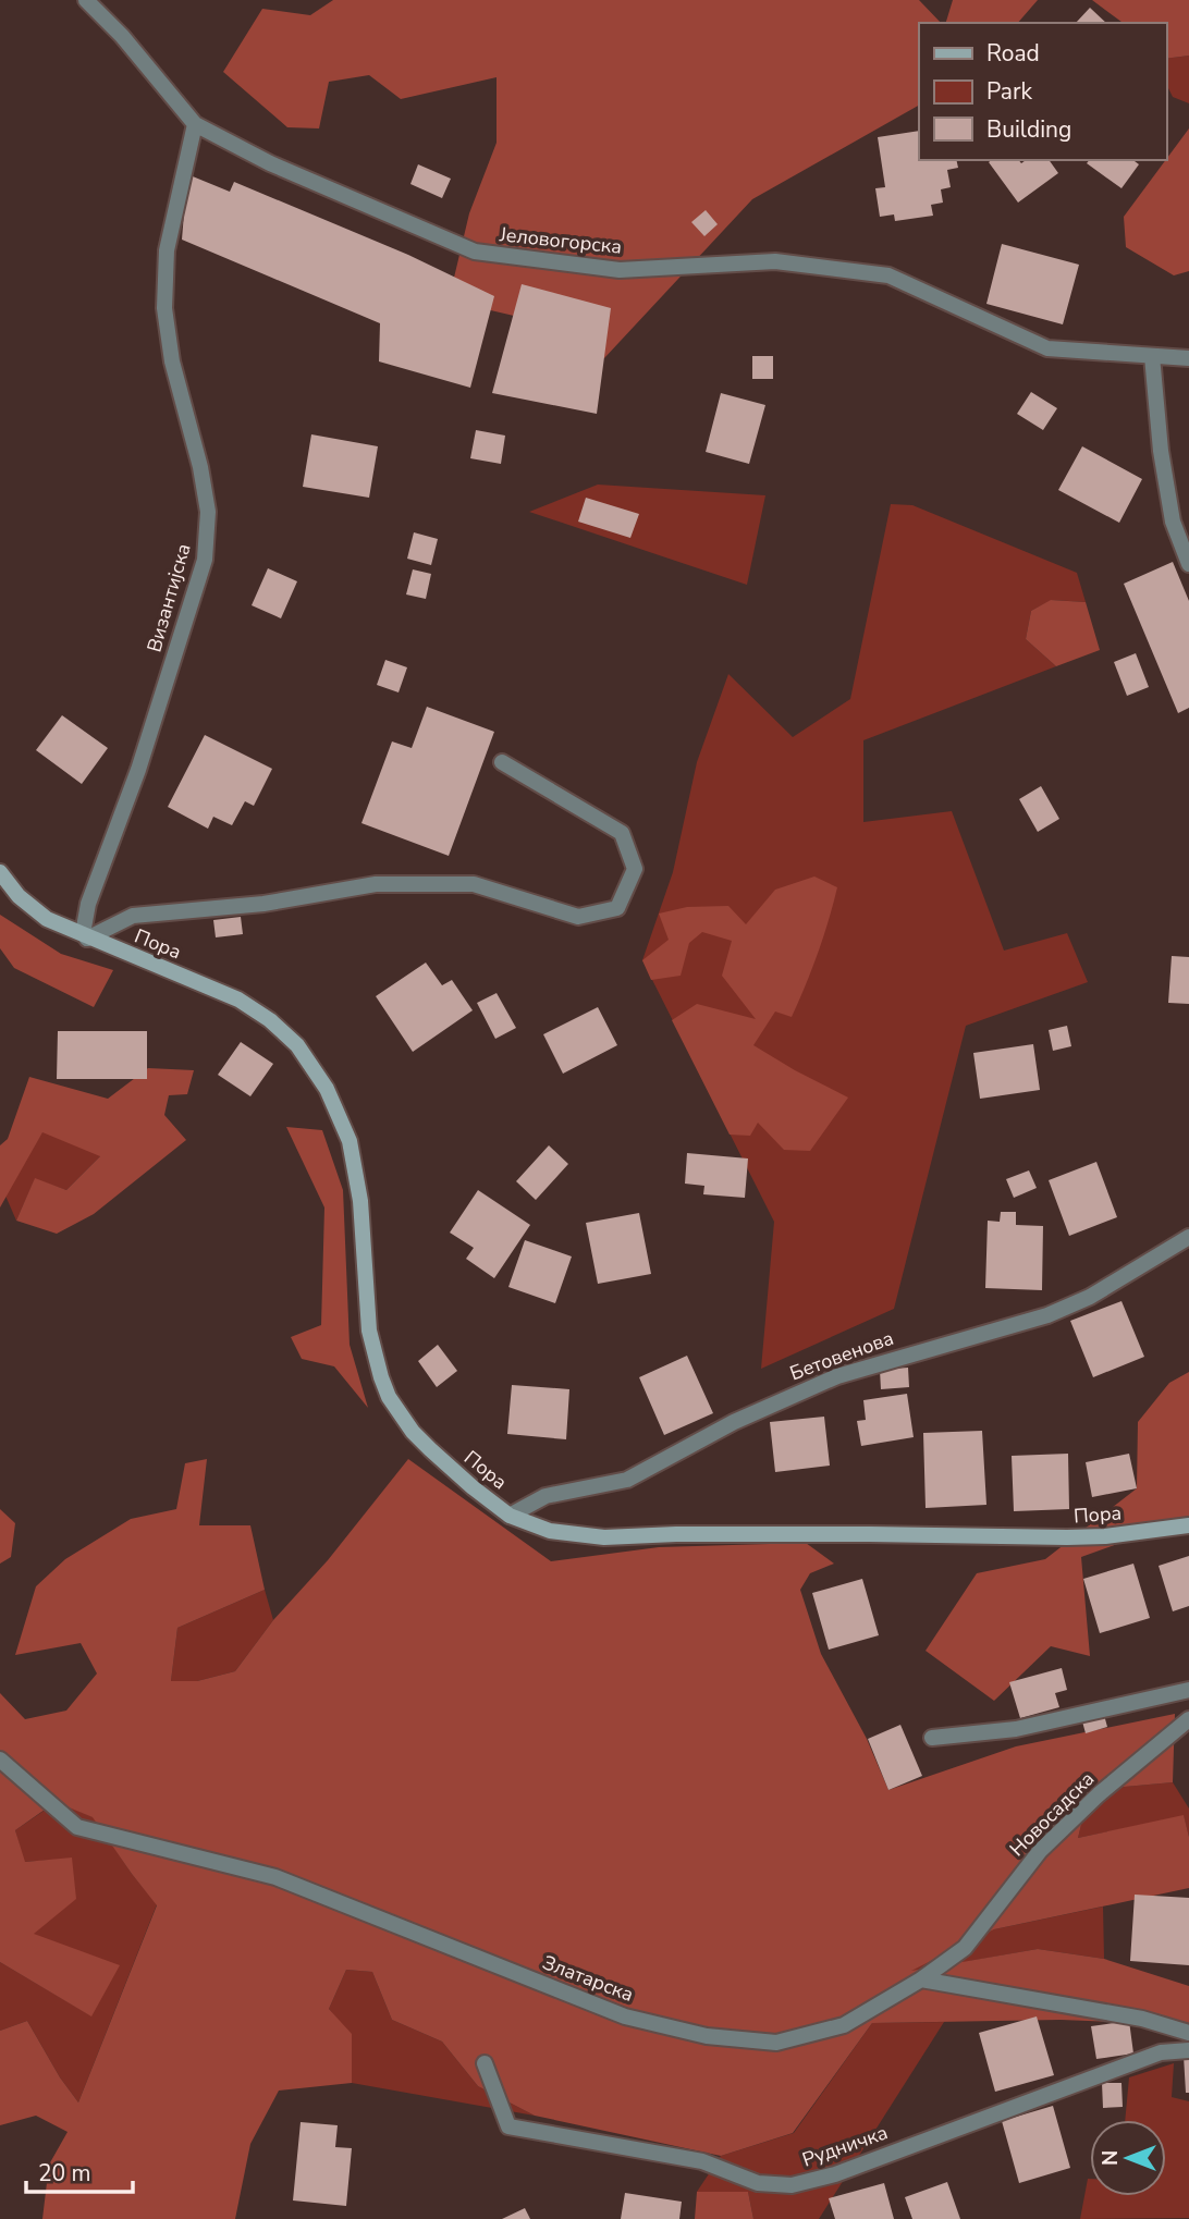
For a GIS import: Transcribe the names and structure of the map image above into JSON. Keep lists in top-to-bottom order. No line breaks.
{"streets":{"street":["Јеловогорска","Византијска","Пора","Бетовенова","Новосадска","Златарска","Рудничка"]},"crossings":[["Јеловогорска","Византијска"],["Византијска","Пора"],["Пора","Бетовенова"],["Новосадска","Златарска"]],"legend":["Road","Park","Building"],"scale_bar":"20 m","north":"left"}
